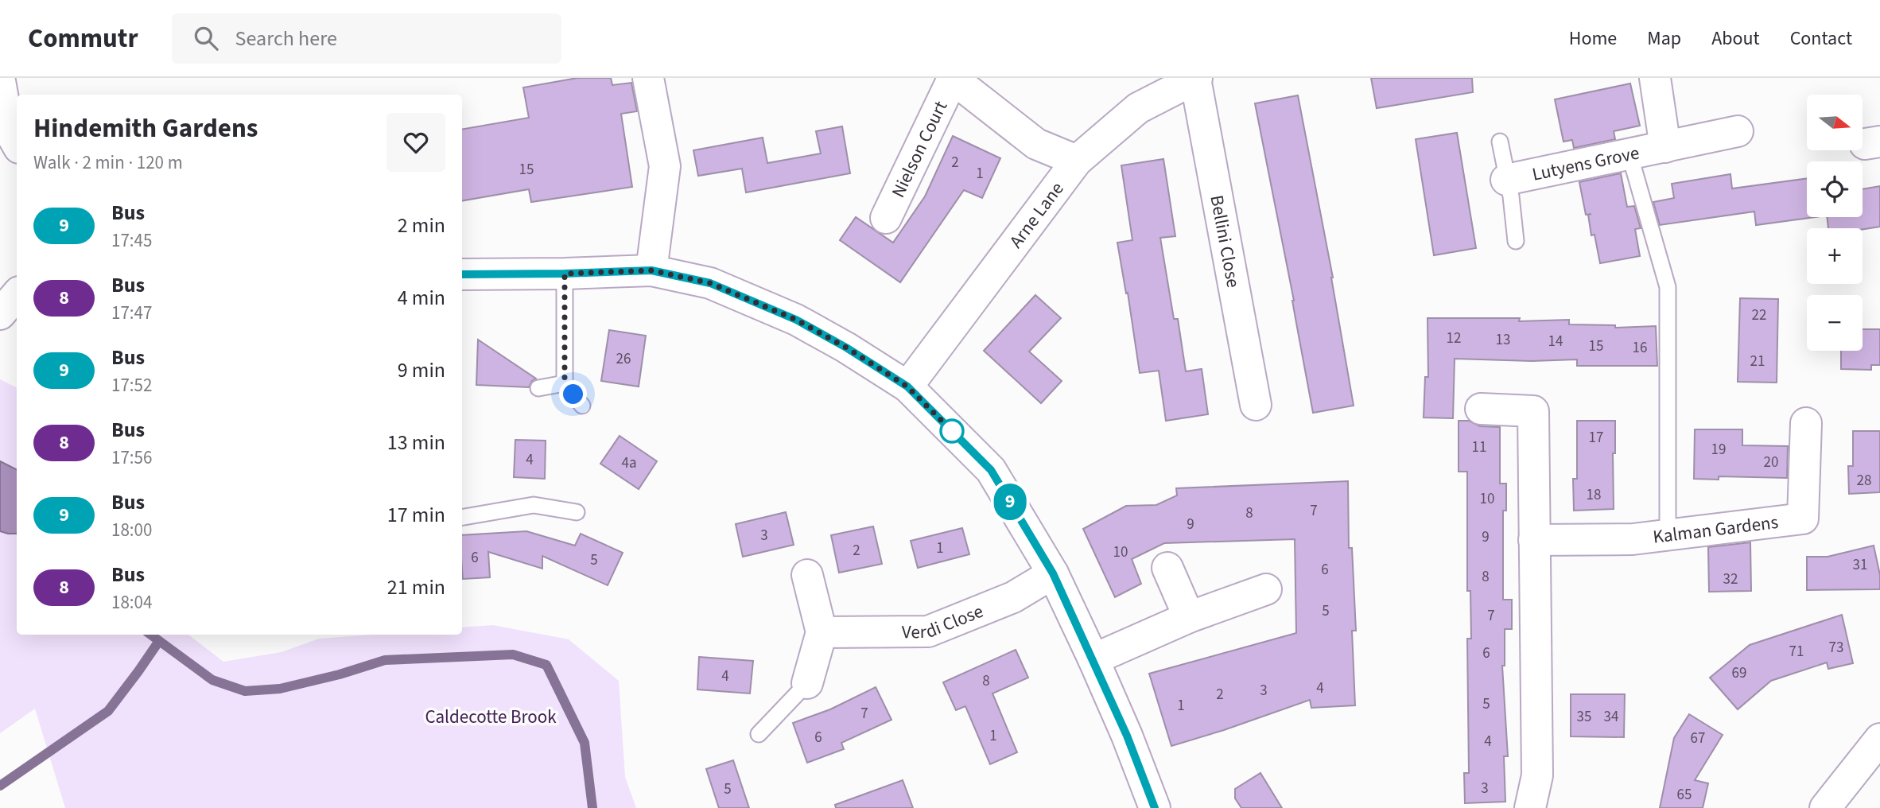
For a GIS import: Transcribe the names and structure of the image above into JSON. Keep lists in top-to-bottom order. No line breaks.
{"streets":{"street":["Nielson Court","Lutyens Grove","Arne Lane","Bellini Close","Kalman Gardens","Verdi Close"]},"crossings":[["Nielson Court","Arne Lane"],["Arne Lane","Bellini Close"]],"parks":["Caldecotte Brook"],"lines":["bus line 9"],"house_numbers":["2","15","1","22","12","13","14","15","16","26","21","17","11","19","4","20","4a","28","18","10","7","8","9","3","9","1","2","10","6","5","31","6","8","32","5","7","73","71","6","69","4","8","4","3","2","5","1","7","35","34","1","6","67","4","3","5","65"],"north":"right","page":{"header":"Commutr","search":"Search here","nav":["Home","Map","About","Contact"],"on_map":"9","map_buttons":["+","−"],"heading":["Hindemith Gardens","Walk · 2 min · 120 m"],"list":[{"mark":"9","name":"Bus","note":"17:45","value":"2 min"},{"mark":"8","name":"Bus","note":"17:47","value":"4 min"},{"mark":"9","name":"Bus","note":"17:52","value":"9 min"},{"mark":"8","name":"Bus","note":"17:56","value":"13 min"},{"mark":"9","name":"Bus","note":"18:00","value":"17 min"},{"mark":"8","name":"Bus","note":"18:04","value":"21 min"}]}}
